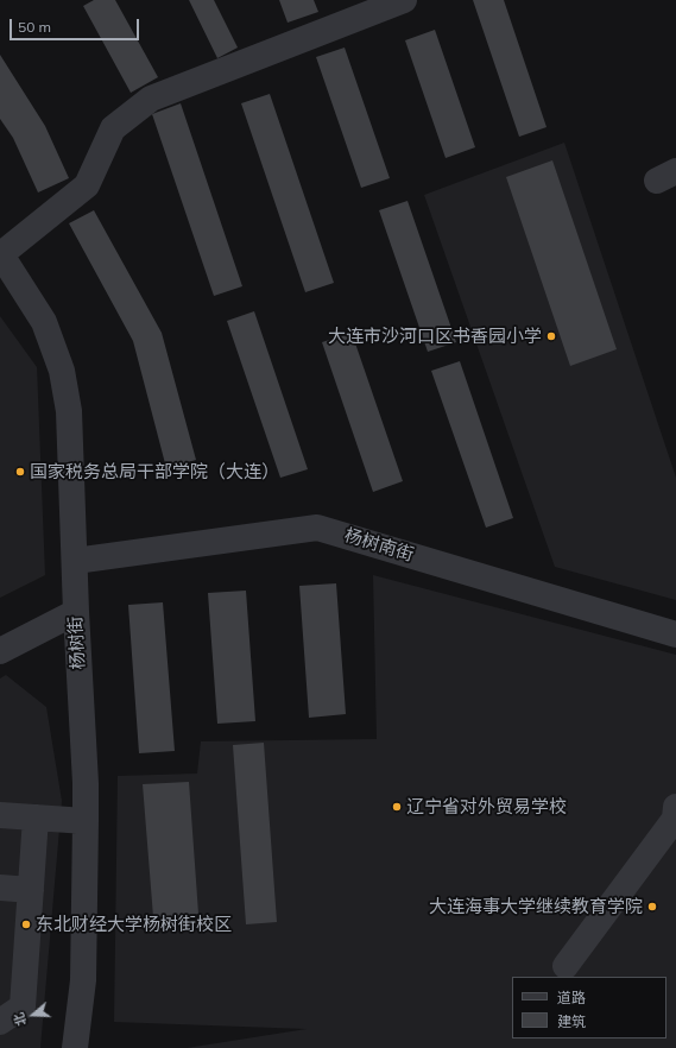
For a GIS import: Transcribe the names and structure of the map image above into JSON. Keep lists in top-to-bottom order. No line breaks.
{"streets":{"street":["杨树南街","杨树街"]},"crossings":[["杨树南街","杨树街"]],"places":["大连市沙河口区书香园小学","国家税务总局干部学院（大连）","辽宁省对外贸易学校","大连海事大学继续教育学院","东北财经大学杨树街校区"],"legend":["道路","建筑"],"scale_bar":"50 m","north":"left"}
